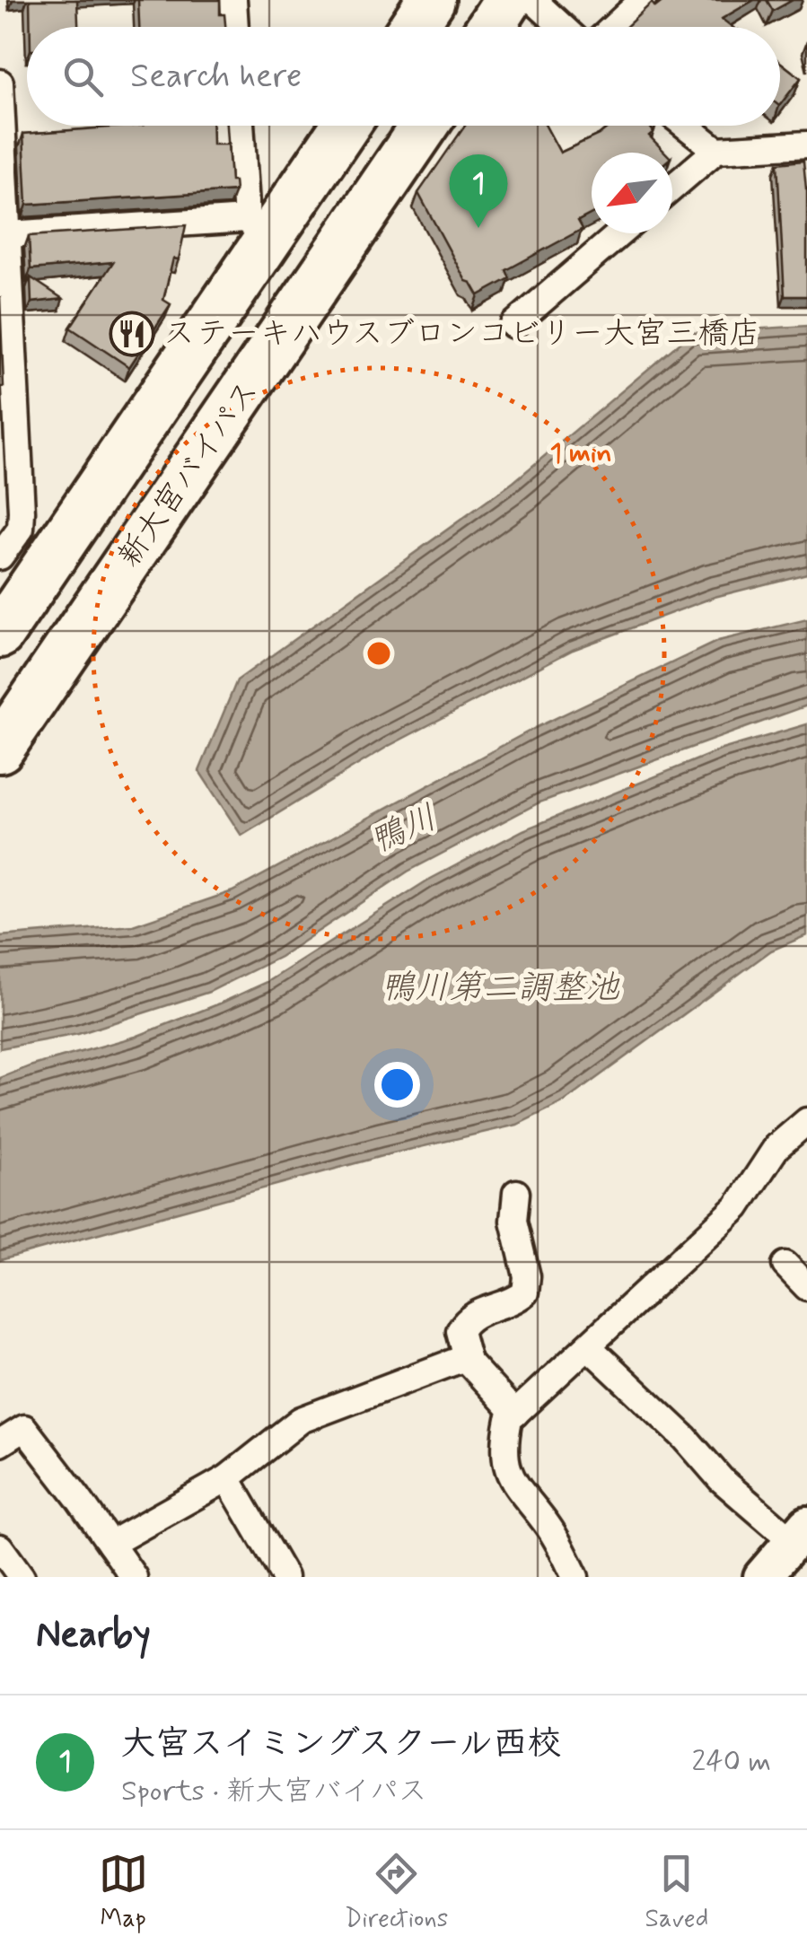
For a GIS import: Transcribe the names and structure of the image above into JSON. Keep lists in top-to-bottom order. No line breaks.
{"streets":{"highway":["新大宮バイパス"]},"water":["鴨川","鴨川第二調整池"],"places":{"restaurant":["ステーキハウスブロンコビリー大宮三橋店"]},"north":"bottom left","page":{"search":"Search here","pins":"1","heading":"Nearby","list":[{"mark":"1","name":"大宮スイミングスクール西校","note":"Sports · 新大宮バイパス","value":"240 m"}],"nav":["Map","Directions","Saved"]},"rings":["1 min"]}
